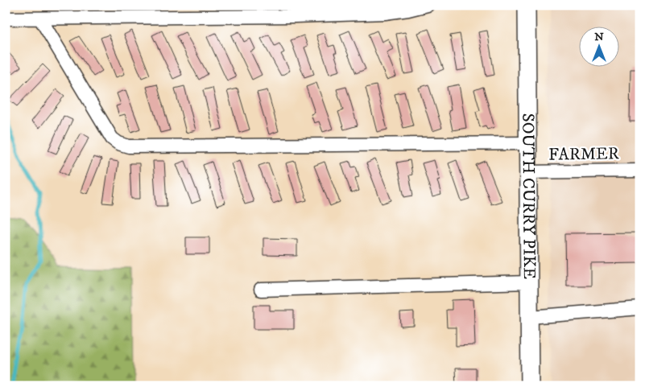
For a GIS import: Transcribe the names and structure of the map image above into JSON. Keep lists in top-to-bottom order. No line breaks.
{"streets":{"main road":["SOUTH CURRY PIKE"],"street":["FARMER"]},"crossings":[["FARMER","SOUTH CURRY PIKE"]],"north":"top"}
